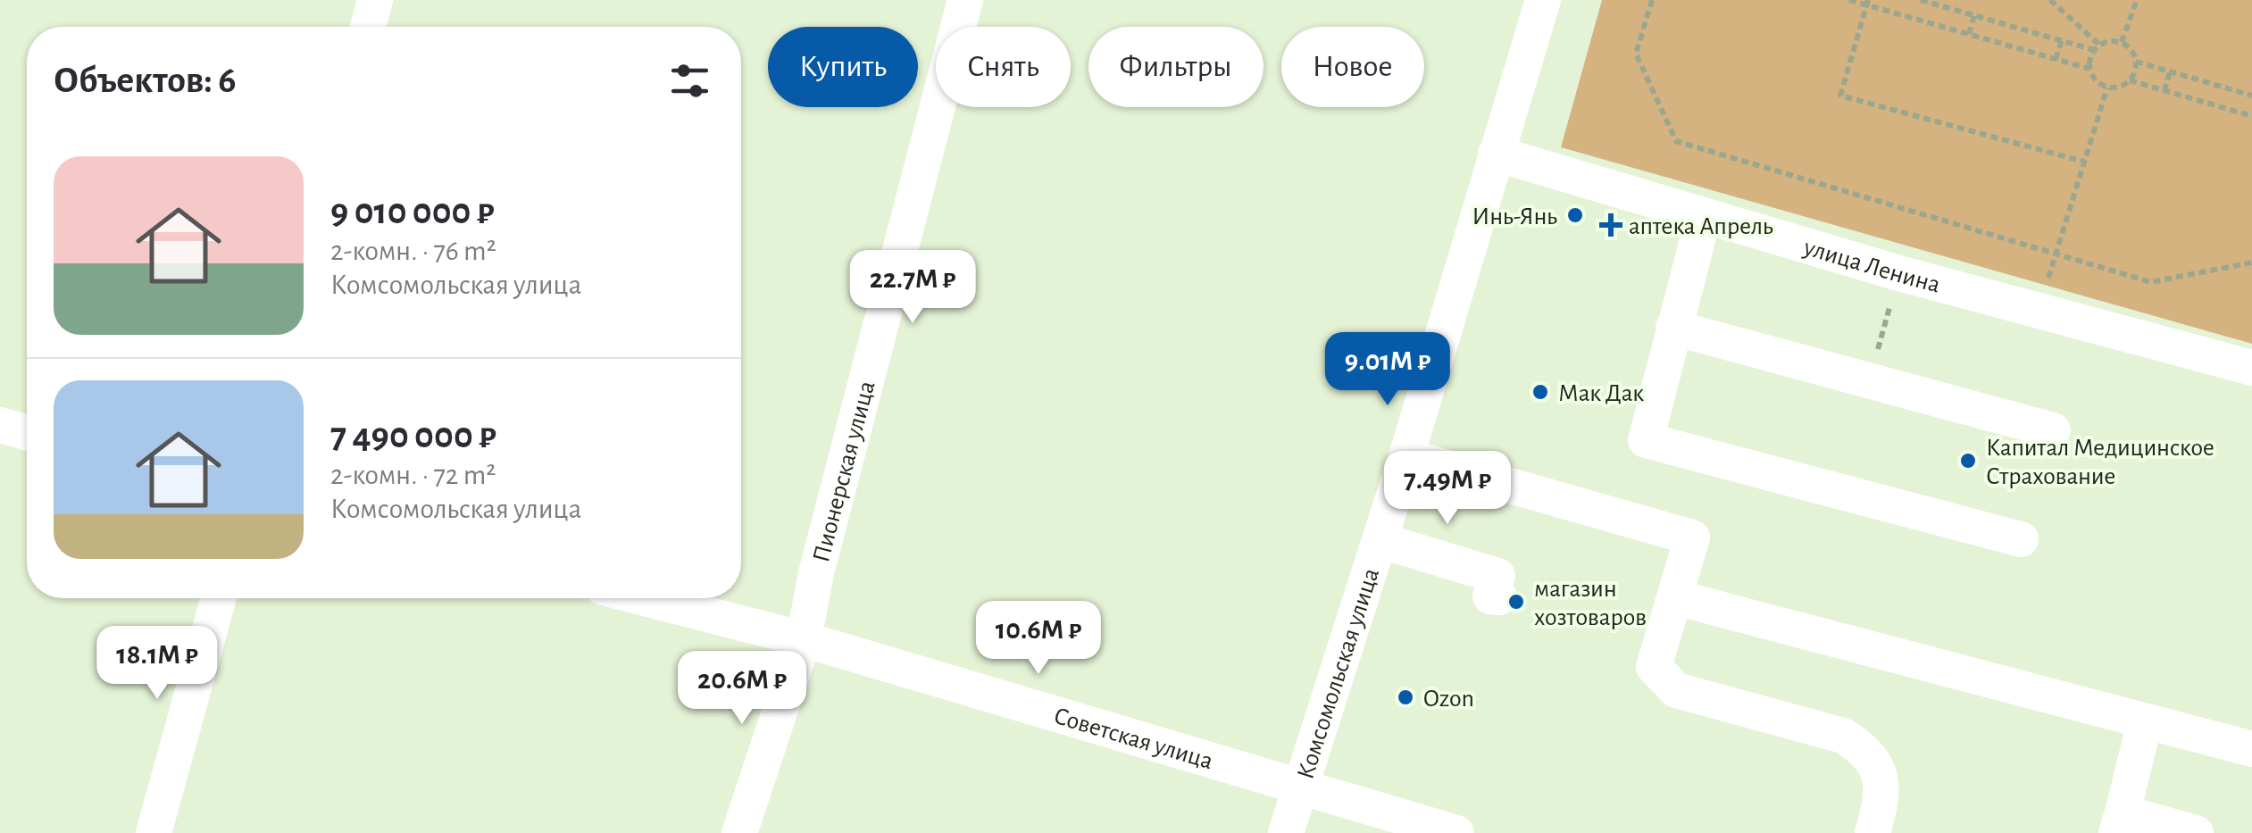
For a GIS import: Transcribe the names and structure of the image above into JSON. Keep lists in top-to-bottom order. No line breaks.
{"streets":{"street":["улица Ленина","Пионерская улица","Комсомольская улица","Советская улица"]},"crossings":[["улица Ленина","Комсомольская улица"],["Пионерская улица","Советская улица"],["Комсомольская улица","Советская улица"]],"places":{"other":["Инь-Янь","Мак Дак","Капитал Медицинское Страхование","магазин хозтоваров","Ozon"],"health":["аптека Апрель"]},"page":{"chip":["Купить","Снять","Фильтры","Новое"],"heading":"Объектов: 6","list":[{"name":"9 010 000 ₽","note":"2-комн. · 76 m² · Комсомольская улица"},{"name":"7 490 000 ₽","note":"2-комн. · 72 m² · Комсомольская улица"}],"price":["22.7M ₽","9.01M ₽","7.49M ₽","10.6M ₽","18.1M ₽","20.6M ₽"]}}
